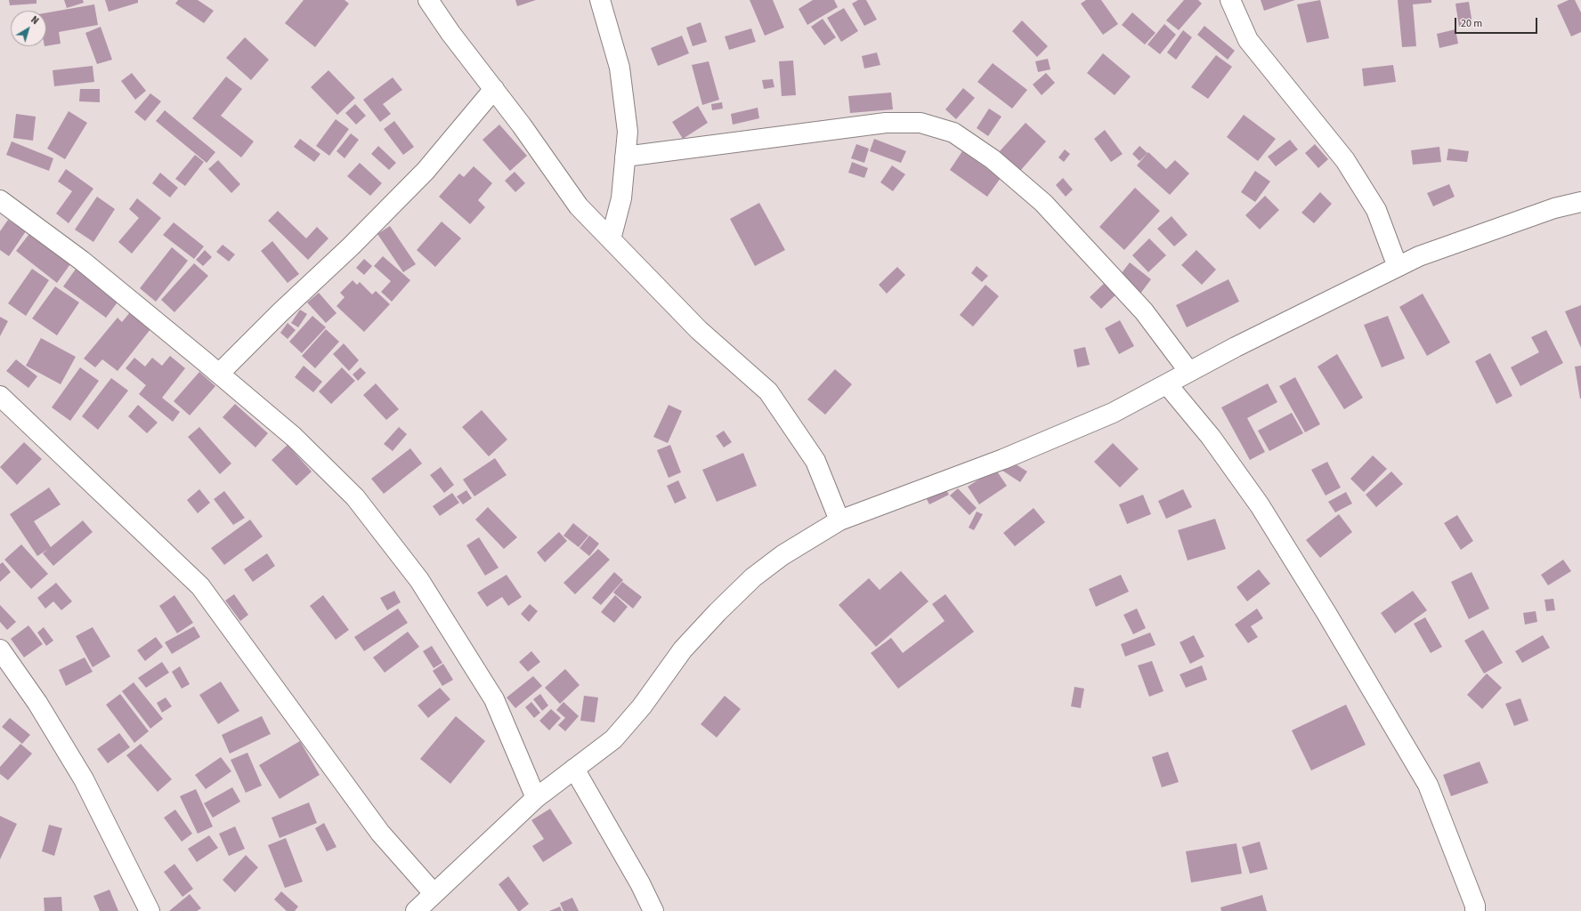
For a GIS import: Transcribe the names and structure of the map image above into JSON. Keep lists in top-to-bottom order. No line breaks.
{"scale_bar":"20 m","north":"top right"}
